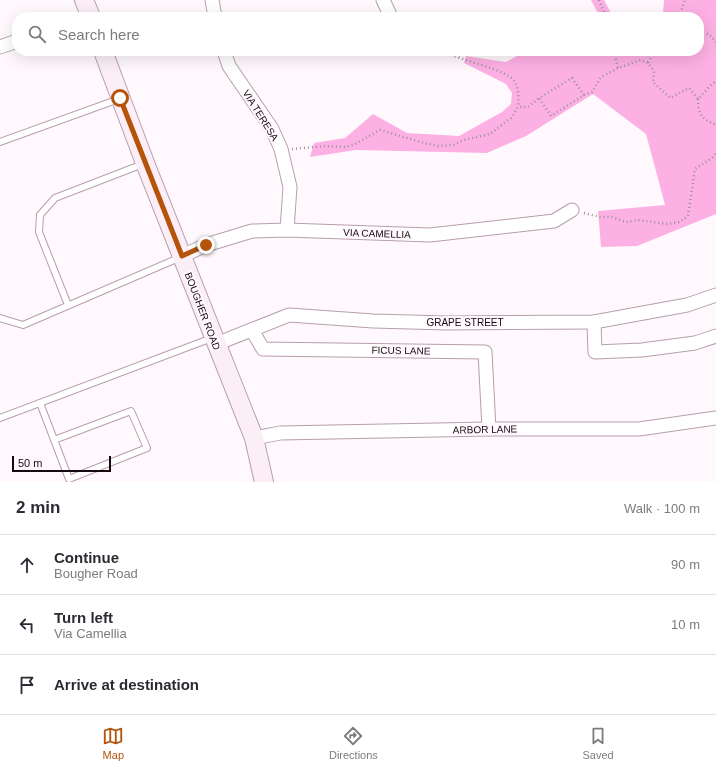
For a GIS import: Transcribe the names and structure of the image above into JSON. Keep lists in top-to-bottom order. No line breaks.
{"streets":{"street":["VIA TERESA","VIA CAMELLIA","BOUGHER ROAD","GRAPE STREET","FICUS LANE","ARBOR LANE"]},"crossings":[["VIA TERESA","VIA CAMELLIA"],["VIA CAMELLIA","BOUGHER ROAD"],["BOUGHER ROAD","GRAPE STREET"],["BOUGHER ROAD","ARBOR LANE"],["GRAPE STREET","FICUS LANE"],["FICUS LANE","ARBOR LANE"]],"scale_bar":"50 m","page":{"search":"Search here","scale":"50 m","heading":["2 min","Walk · 100 m"],"list":[["Continue","Bougher Road","90 m"],["Turn left","Via Camellia","10 m"],"Arrive at destination"],"nav":["Map","Directions","Saved"]}}
